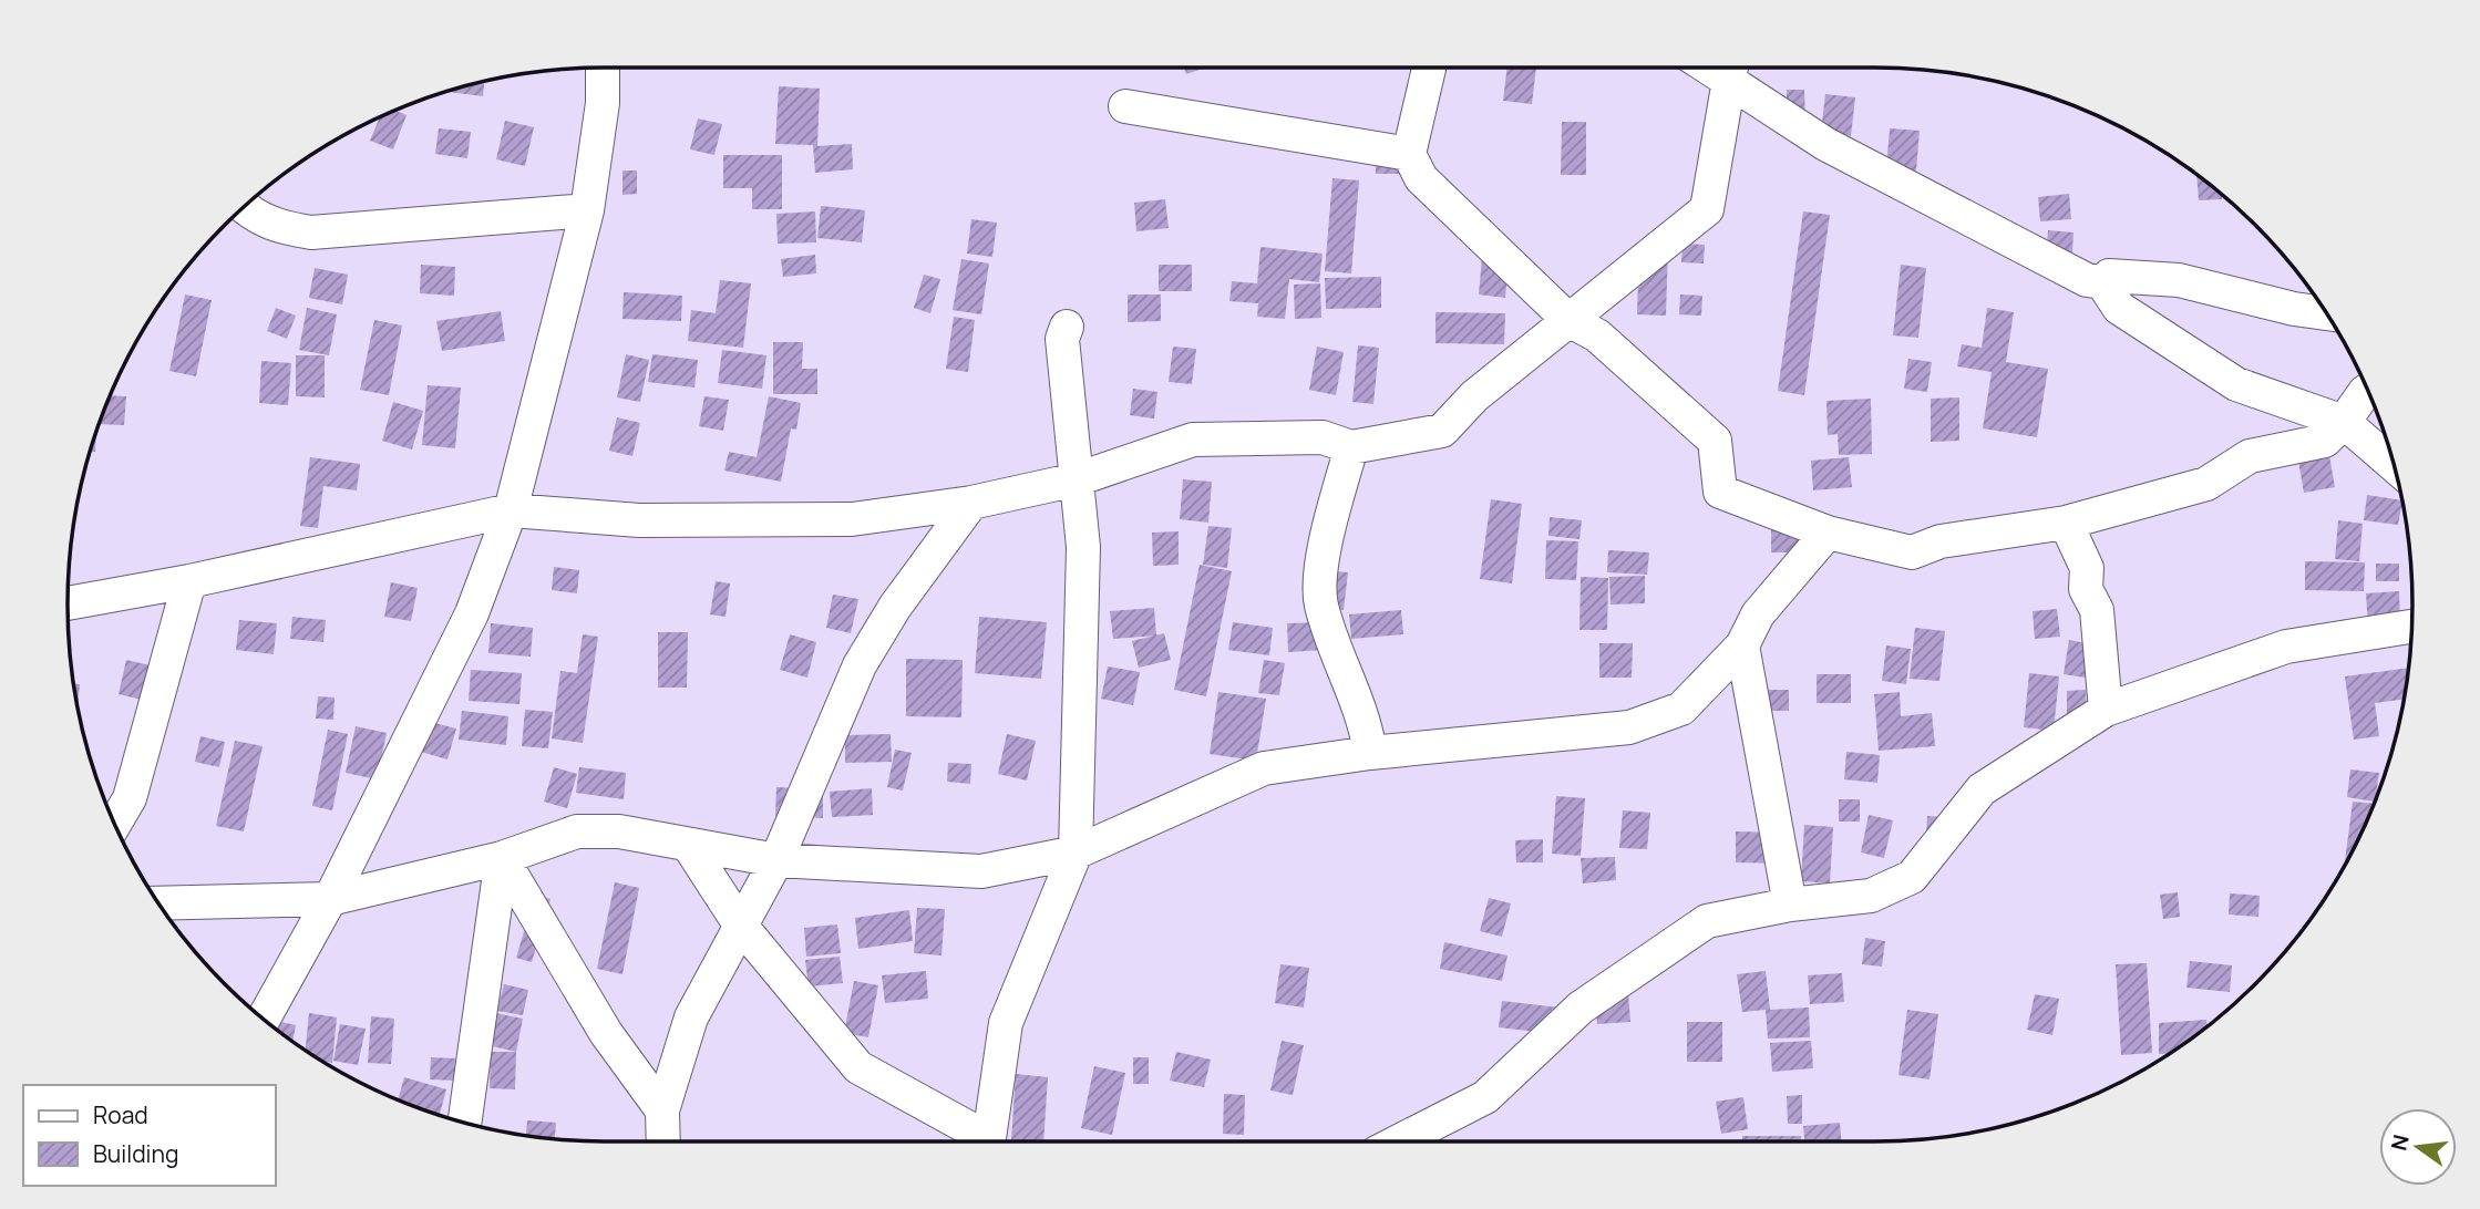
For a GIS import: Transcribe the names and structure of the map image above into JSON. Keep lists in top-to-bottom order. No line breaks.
{"legend":["Road","Building"],"north":"left"}
